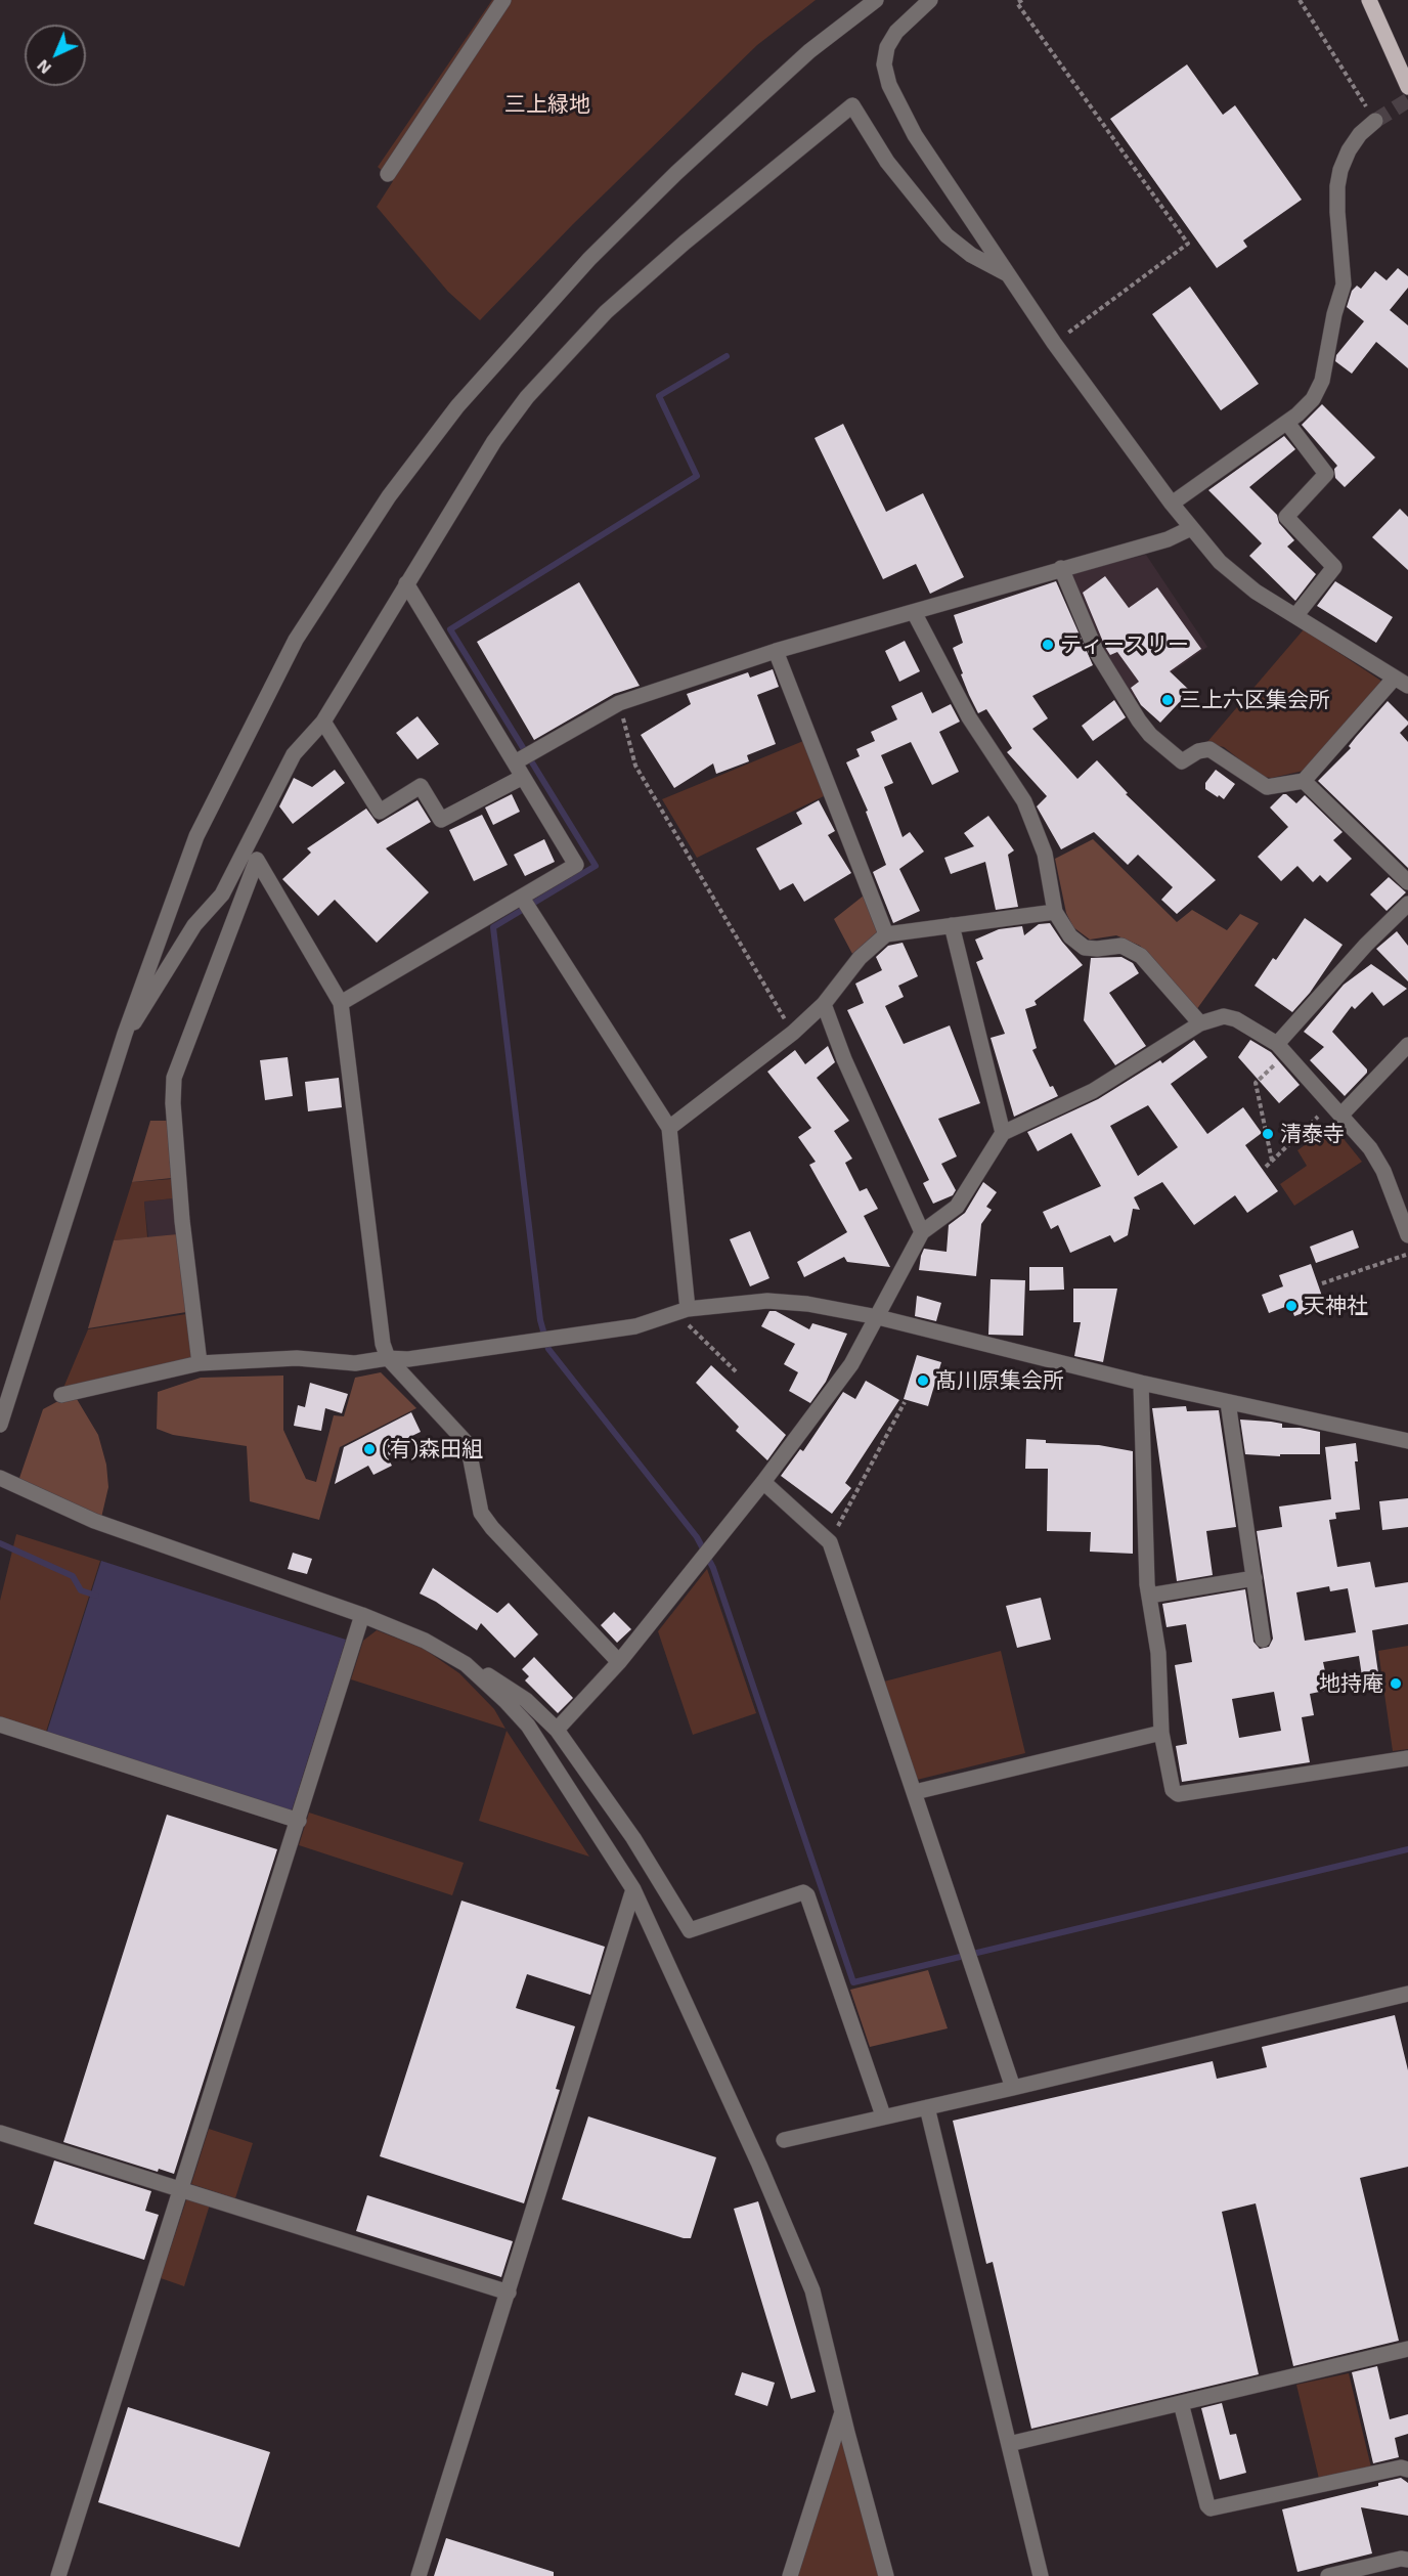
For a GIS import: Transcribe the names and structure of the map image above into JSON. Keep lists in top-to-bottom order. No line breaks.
{"parks":["三上緑地"],"places":["ティースリー","三上六区集会所","清泰寺","天神社","髙川原集会所","(有)森田組","地持庵"],"north":"bottom left"}
